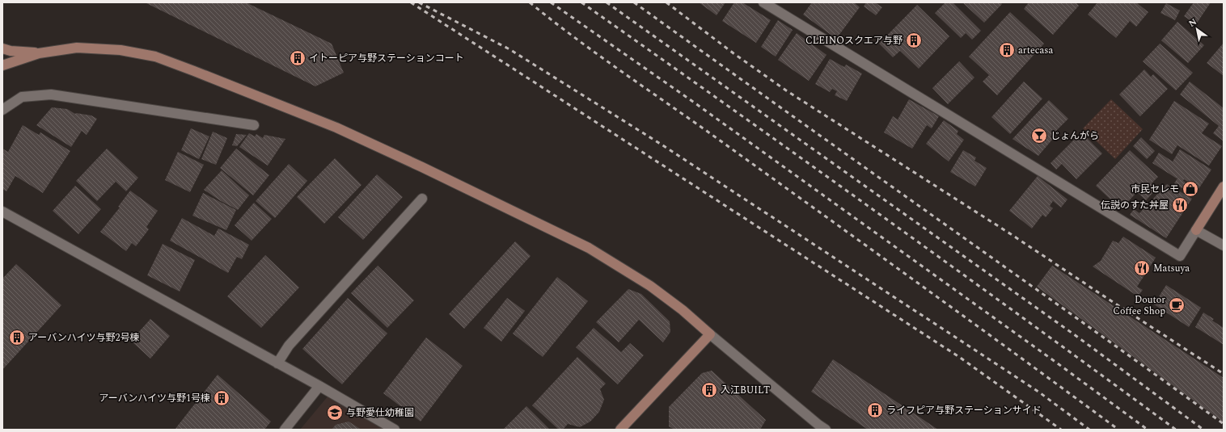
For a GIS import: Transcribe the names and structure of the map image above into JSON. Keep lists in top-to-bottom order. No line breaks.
{"places":{"building":["CLEINOスクエア与野","artecasa","イトーピア与野ステーションコート","アーバンハイツ与野2号棟","入江BUILT","アーバンハイツ与野1号棟","ライフピア与野ステーションサイド"],"bar":["じょんがら"],"shop":["市民セレモ"],"restaurant":["伝説のすた丼屋","Matsuya"],"cafe":["Doutor Coffee Shop"],"school or university":["与野愛仕幼稚園"]},"north":"top left"}
